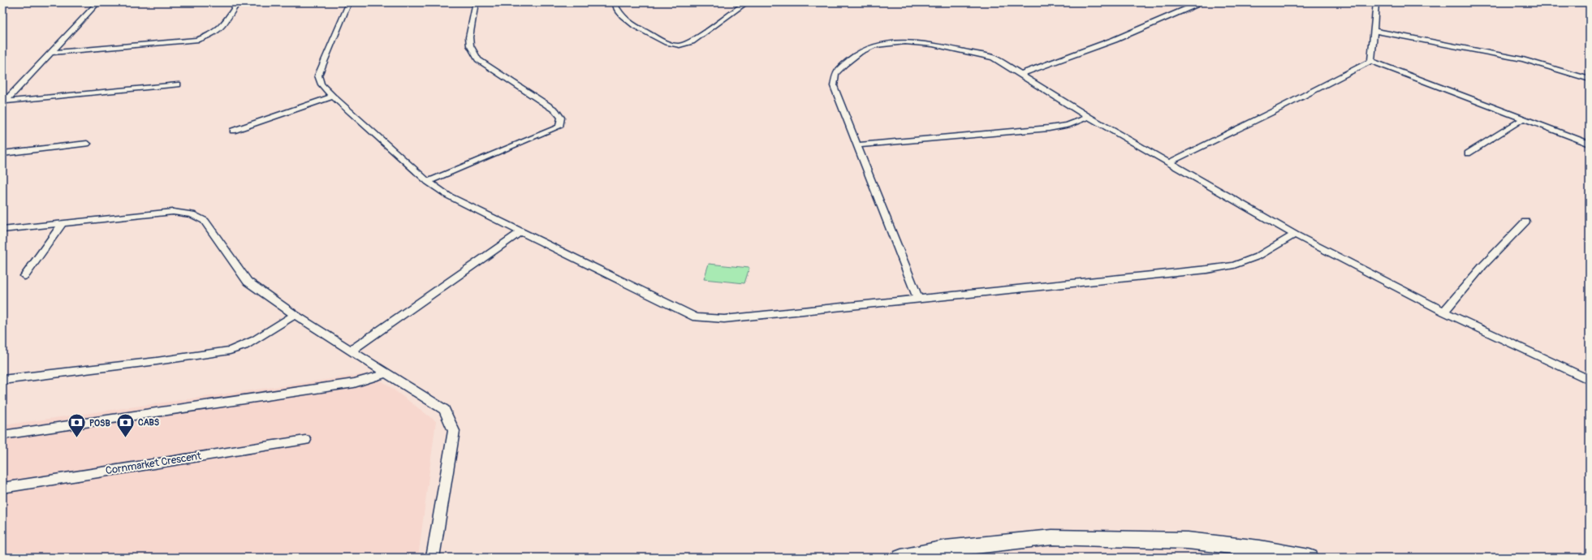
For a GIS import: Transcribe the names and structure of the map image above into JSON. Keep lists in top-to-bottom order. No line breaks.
{"streets":{"street":["Cornmarket Crescent"]},"places":{"bank":["CABS","POSB"]}}
